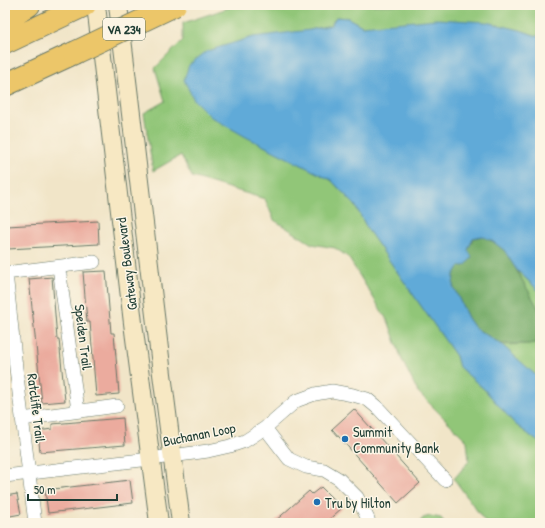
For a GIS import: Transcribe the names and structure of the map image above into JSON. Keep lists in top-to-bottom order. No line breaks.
{"streets":{"highway":["VA 234"],"street":["Gateway Boulevard","Speiden Trail","Ratcliffe Trail","Buchanan Loop"]},"crossings":[["Gateway Boulevard","Buchanan Loop"],["Ratcliffe Trail","Buchanan Loop"]],"places":["Summit Community Bank","Tru by Hilton"],"scale_bar":"50 m"}
